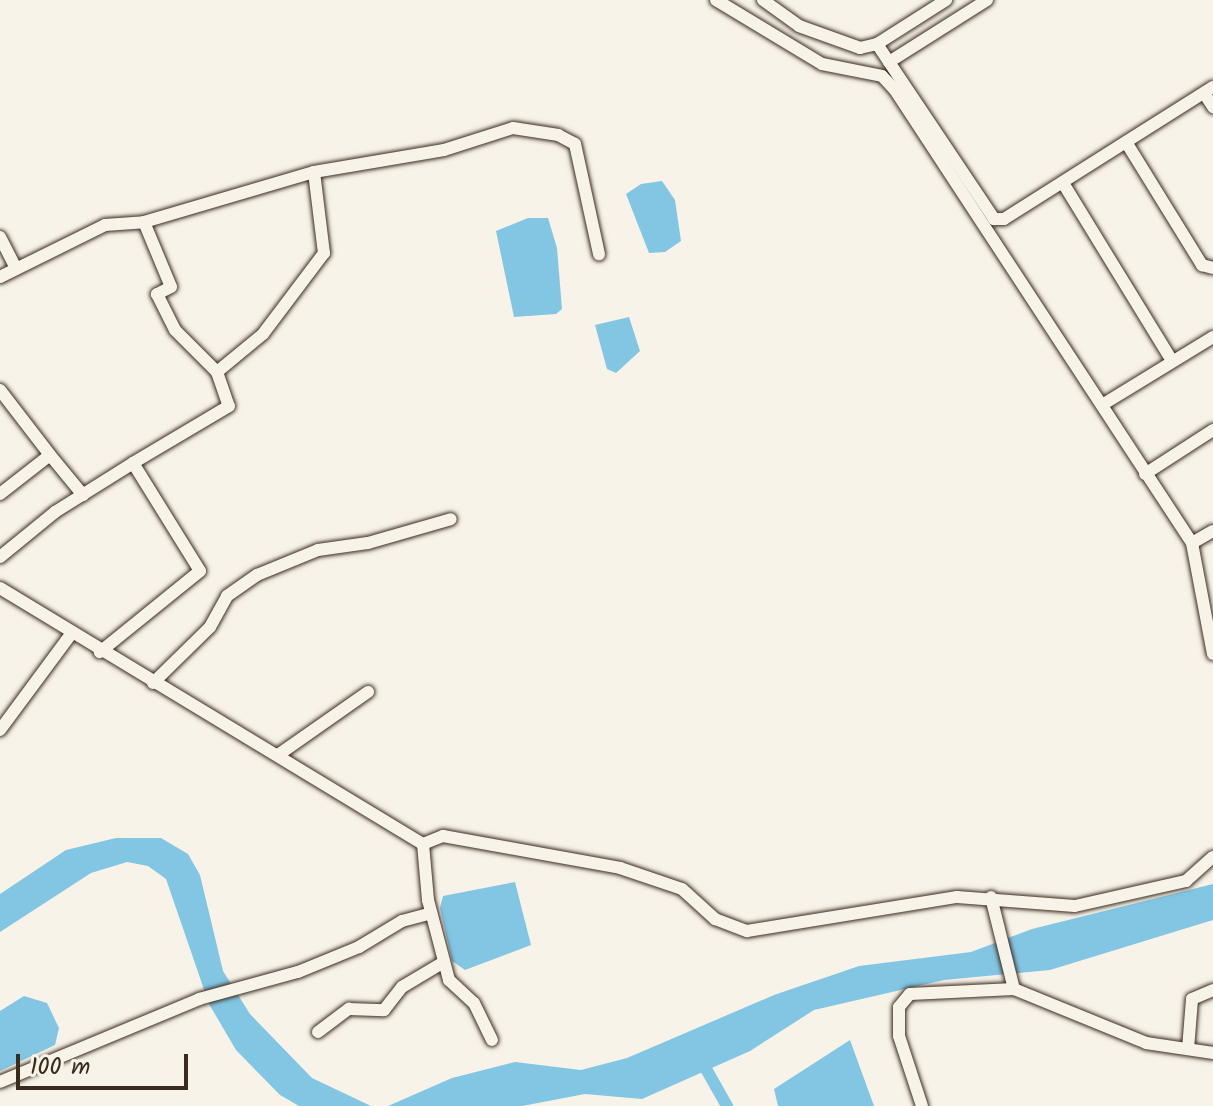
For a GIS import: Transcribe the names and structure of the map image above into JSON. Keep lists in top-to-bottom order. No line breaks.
{"scale_bar":"100 m"}
